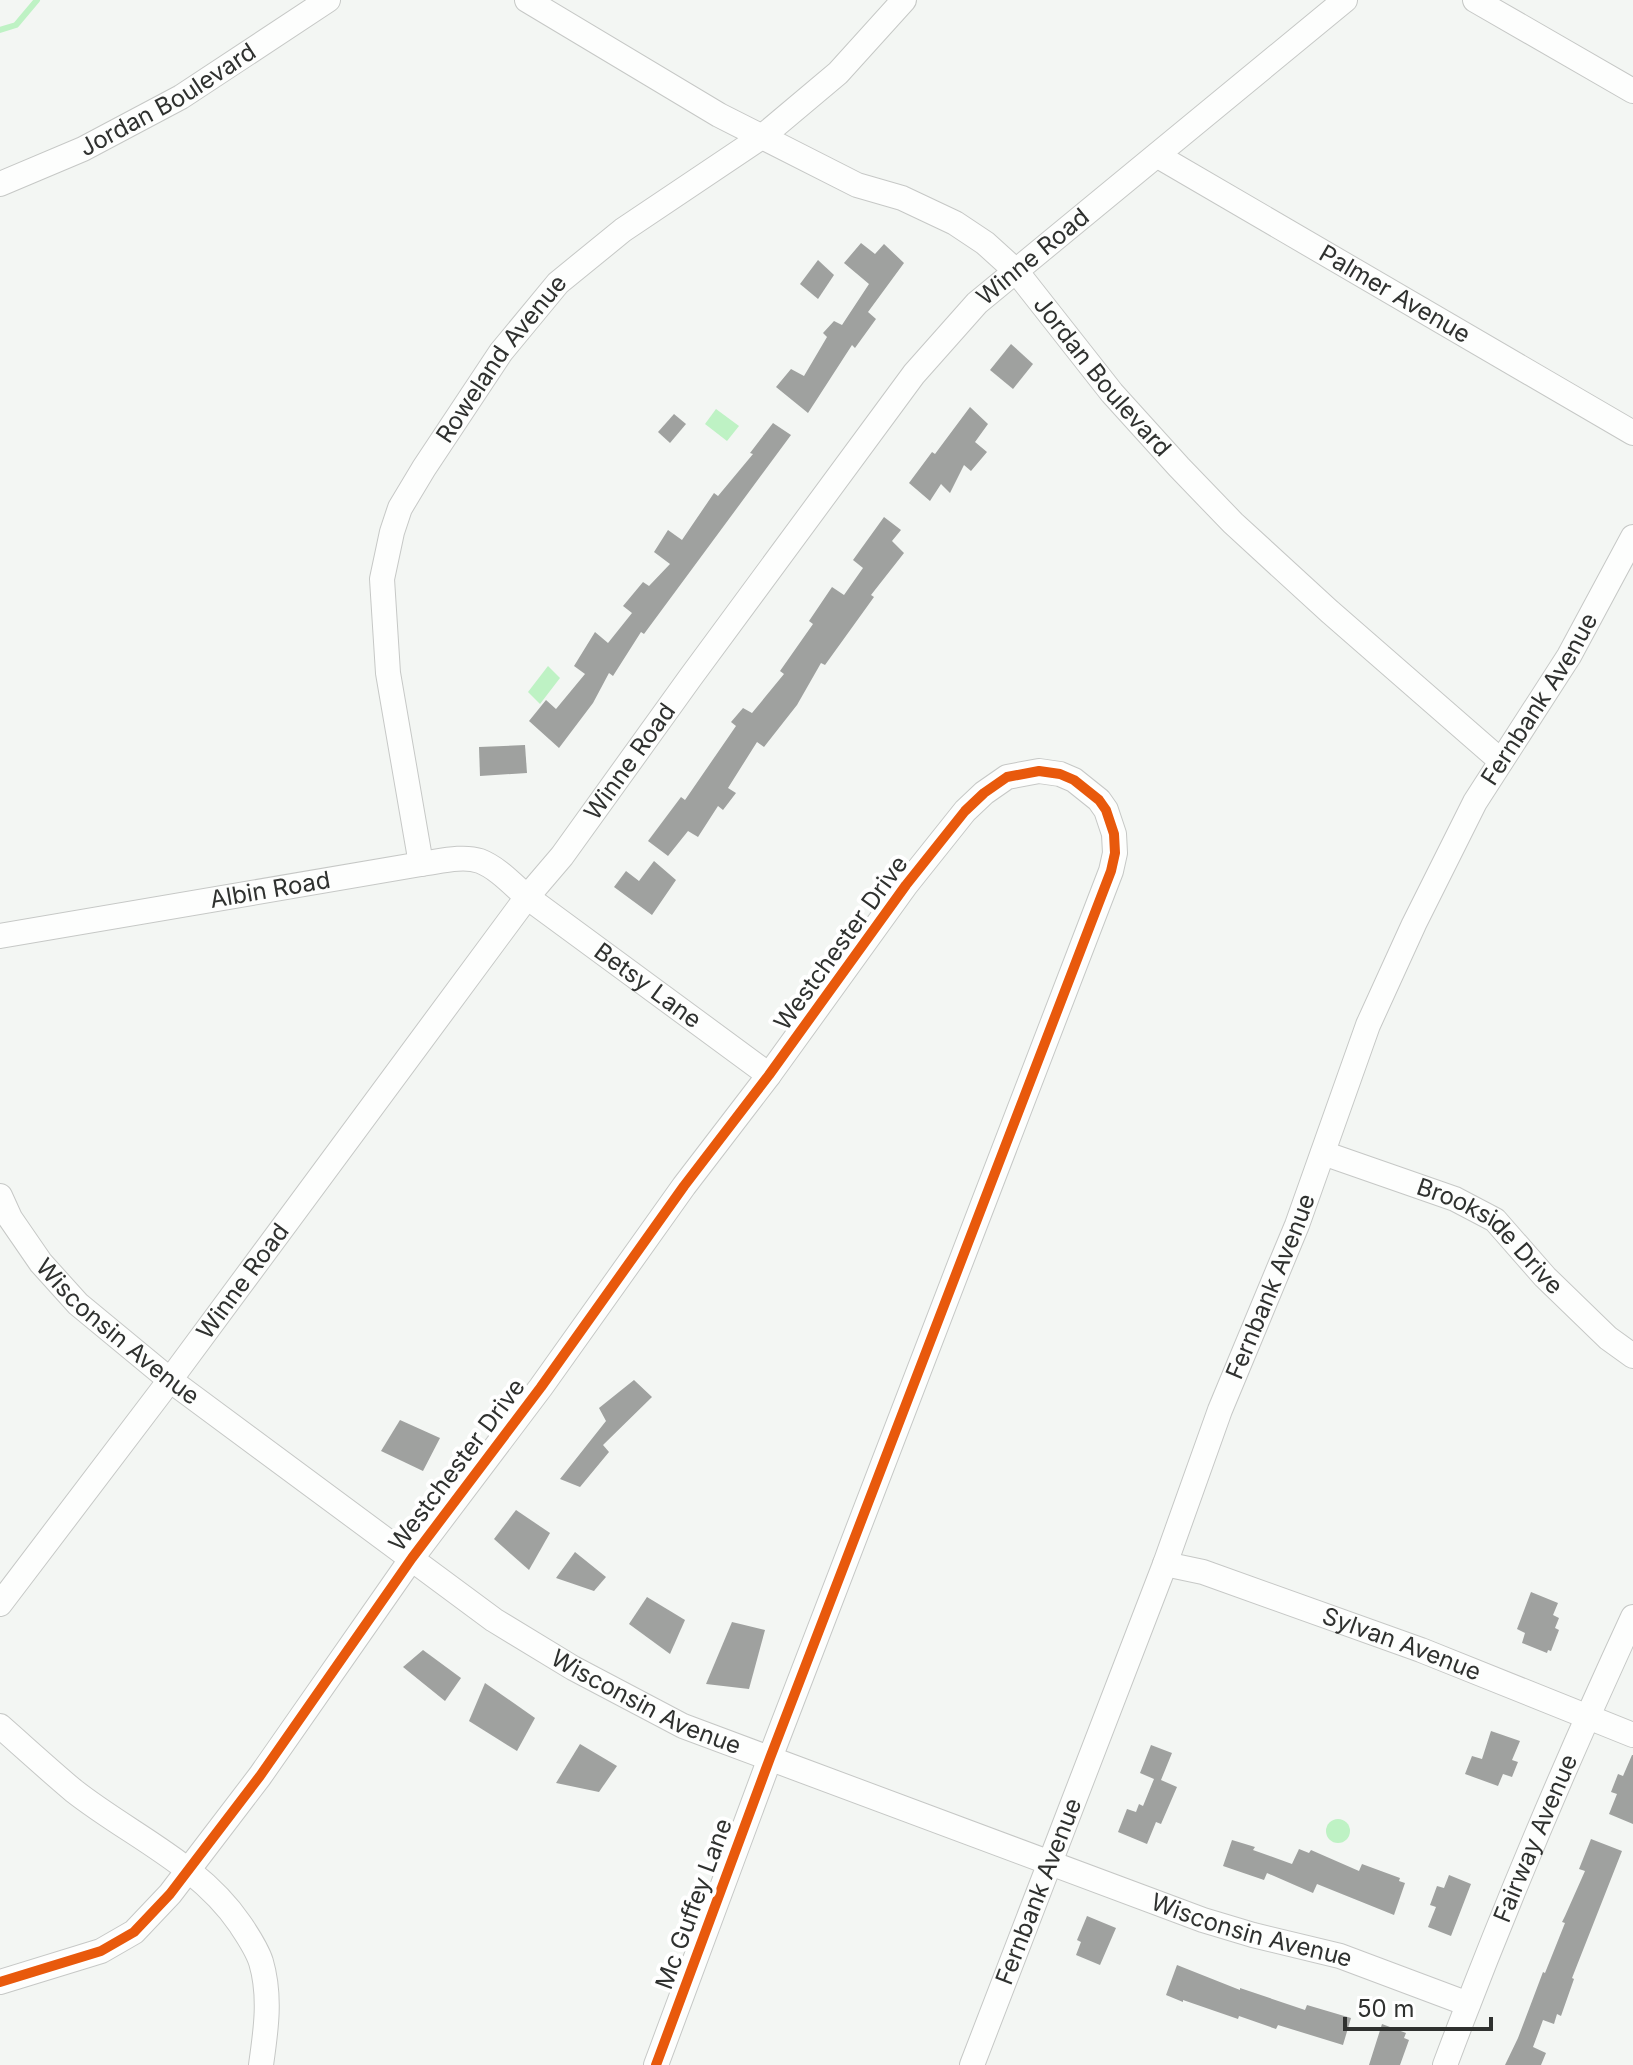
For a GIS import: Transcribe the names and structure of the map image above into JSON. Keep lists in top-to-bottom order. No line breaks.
{"streets":{"street":["Jordan Boulevard","Winne Road","Palmer Avenue","Roweland Avenue","Fernbank Avenue","Albin Road","Westchester Drive","Betsy Lane","Brookside Drive","Wisconsin Avenue","Sylvan Avenue","Fairway Avenue","Mc Guffey Lane"]},"crossings":[["Jordan Boulevard","Winne Road"],["Jordan Boulevard","Roweland Avenue"],["Jordan Boulevard","Fernbank Avenue"],["Winne Road","Palmer Avenue"],["Winne Road","Albin Road"],["Winne Road","Betsy Lane"],["Winne Road","Wisconsin Avenue"],["Roweland Avenue","Albin Road"],["Fernbank Avenue","Brookside Drive"],["Fernbank Avenue","Wisconsin Avenue"],["Fernbank Avenue","Sylvan Avenue"],["Albin Road","Betsy Lane"],["Westchester Drive","Betsy Lane"],["Westchester Drive","Wisconsin Avenue"],["Westchester Drive","Mc Guffey Lane"],["Wisconsin Avenue","Fairway Avenue"],["Wisconsin Avenue","Mc Guffey Lane"],["Sylvan Avenue","Fairway Avenue"]],"scale_bar":"50 m"}
